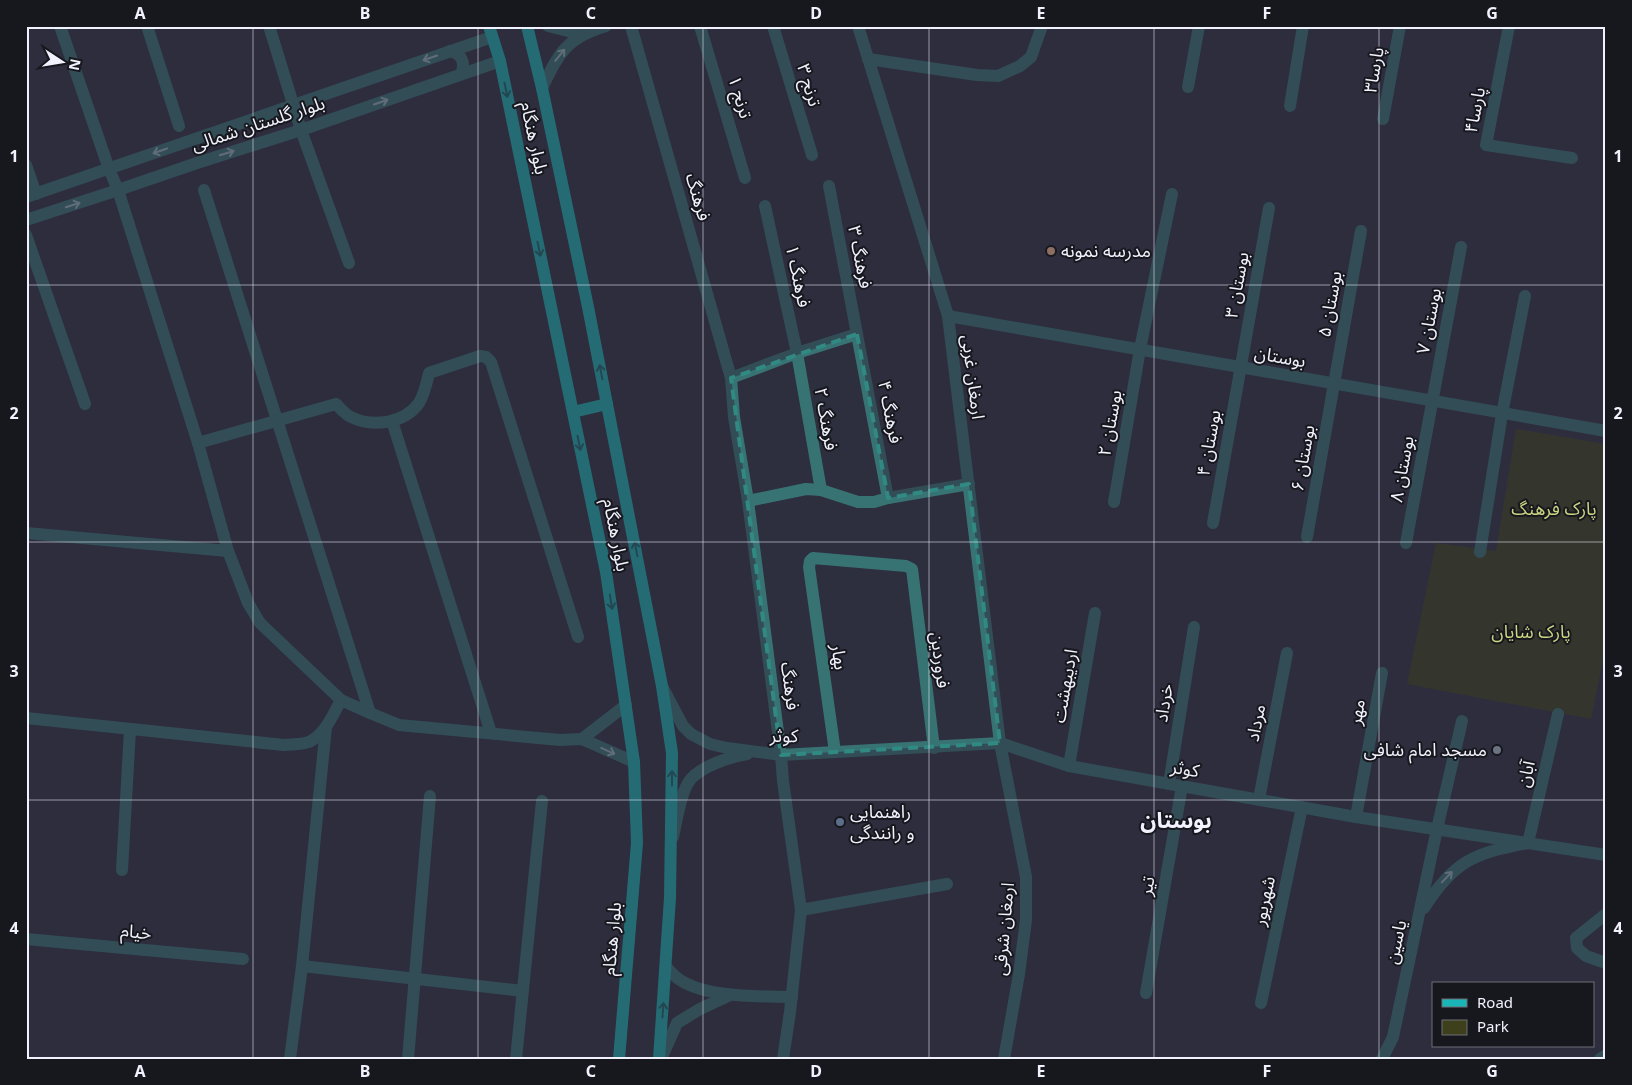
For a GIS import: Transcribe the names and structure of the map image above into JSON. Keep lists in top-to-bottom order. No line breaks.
{"streets":{"main road":["بلوار هنگام"],"street":["پارسا۳","ترنج ۳","ترنج ۱","پارسا۴","بلوار گلستان شمالی","فرهنگ","فرهنگ ۳","فرهنگ ۱","بوستان ۳","بوستان ۵","بوستان ۷","بوستان","ارمغان غربی","فرهنگ ۴","فرهنگ ۲","بوستان ۲","بوستان ۴","بوستان ۶","بوستان ۸","بهار","فروردین","اردیبهشت","خرداد","مهر","مرداد","کوثر","آبان","تیر","شهریور","ارمغان شرقی","خیام","یاسین"]},"crossings":[["بلوار گلستان شمالی","بلوار هنگام"],["بلوار هنگام","کوثر"],["فرهنگ","کوثر"],["فرهنگ ۳","فرهنگ ۴"],["فرهنگ ۱","فرهنگ ۲"],["بوستان ۳","بوستان"],["بوستان ۳","بوستان ۴"],["بوستان ۵","بوستان"],["بوستان ۵","بوستان ۶"],["بوستان ۷","بوستان"],["بوستان ۷","بوستان ۸"],["بوستان","ارمغان غربی"],["بوستان","بوستان ۲"],["بوستان","بوستان ۴"],["بوستان","بوستان ۶"],["بوستان","بوستان ۸"],["ارمغان غربی","کوثر"],["ارمغان غربی","ارمغان شرقی"],["بهار","فروردین"],["بهار","کوثر"],["فروردین","کوثر"],["اردیبهشت","کوثر"],["خرداد","کوثر"],["خرداد","تیر"],["مهر","کوثر"],["مرداد","کوثر"],["کوثر","آبان"],["کوثر","تیر"],["کوثر","شهریور"],["کوثر","ارمغان شرقی"],["کوثر","یاسین"]],"districts":["بوستان"],"parks":["پارک فرهنگ","پارک شایان"],"places":["مدرسه نمونه","مسجد امام شافی","راهنمایی و رانندگی"],"legend":["Road","Park"],"north":"right","grid":{"columns":["A","B","C","D","E","F","G"],"rows":["1","2","3","4"]}}
